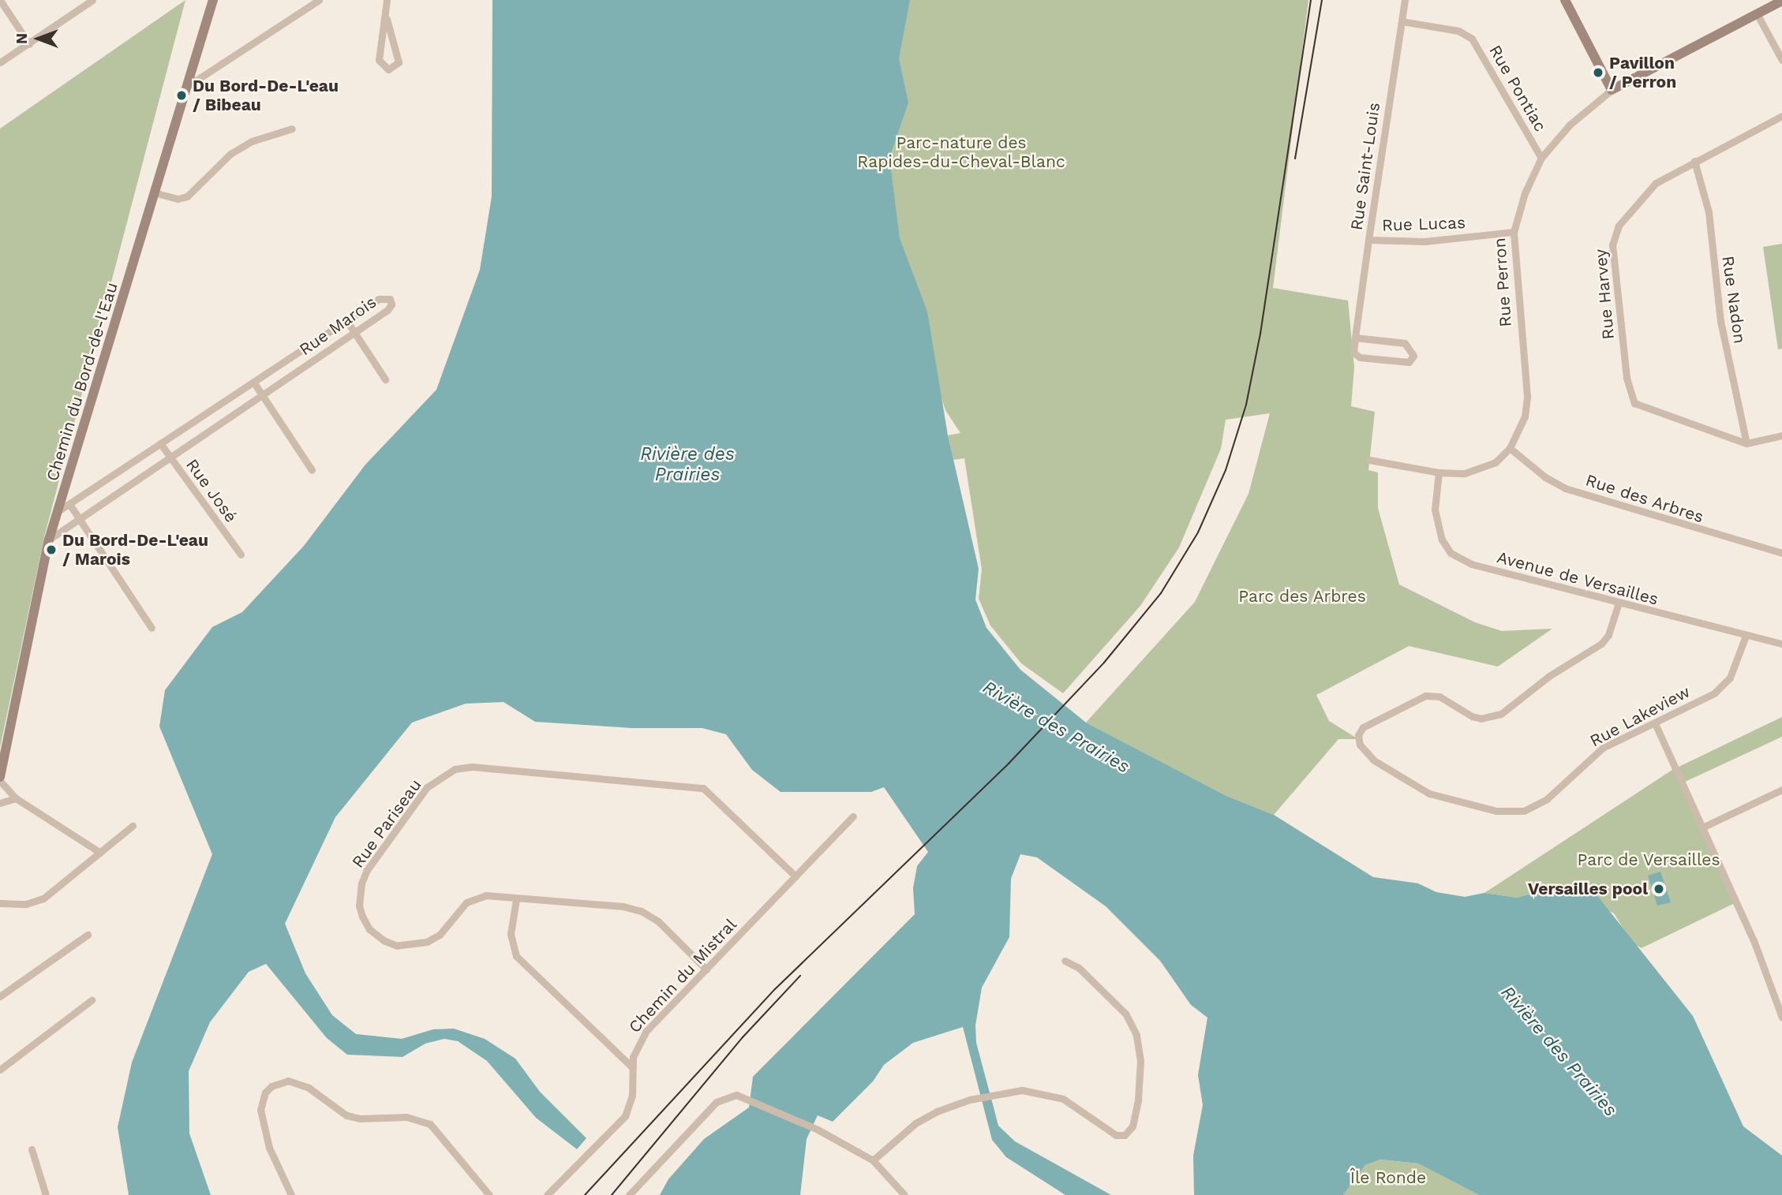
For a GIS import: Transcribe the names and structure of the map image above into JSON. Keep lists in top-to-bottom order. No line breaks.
{"streets":{"street":["Rue Pontiac","Rue Saint-Louis","Rue Lucas","Rue Perron","Rue Harvey","Rue Nadon","Rue Marois","Chemin du Bord-de-l'Eau","Rue José","Rue des Arbres","Avenue de Versailles","Rue Lakeview","Rue Pariseau","Chemin du Mistral"]},"crossings":[["Rue Pontiac","Rue Saint-Louis"],["Rue Pontiac","Rue Perron"],["Rue Saint-Louis","Rue Lucas"],["Rue Lucas","Rue Perron"],["Rue Perron","Rue des Arbres"],["Rue Perron","Avenue de Versailles"],["Rue Harvey","Rue Nadon"],["Rue Marois","Chemin du Bord-de-l'Eau"],["Rue Marois","Rue José"],["Avenue de Versailles","Rue Lakeview"],["Rue Pariseau","Chemin du Mistral"]],"water":["Rivière des Prairies"],"parks":["Parc-nature des Rapides-du-Cheval-Blanc","Parc des Arbres","Parc de Versailles","Île Ronde"],"places":["Pavillon / Perron","Du Bord-De-L'eau / Bibeau","Du Bord-De-L'eau / Marois","Versailles pool"],"north":"left"}
